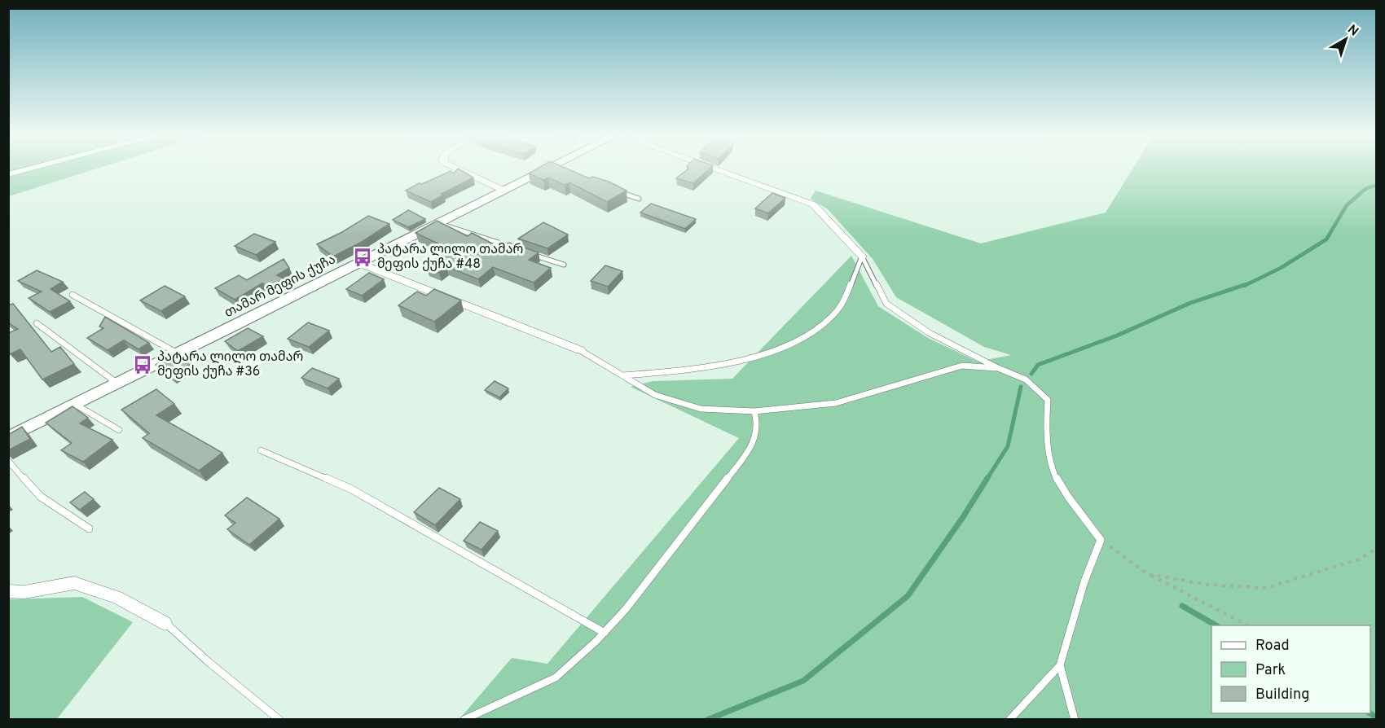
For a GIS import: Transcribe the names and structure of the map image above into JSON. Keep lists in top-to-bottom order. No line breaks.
{"streets":{"street":["თამარ მეფის ქუჩა"]},"places":{"bus stop":["პატარა ლილო თამარ მეფის ქუჩა #48","პატარა ლილო თამარ მეფის ქუჩა #36"]},"legend":["Road","Park","Building"],"north":"top right"}
